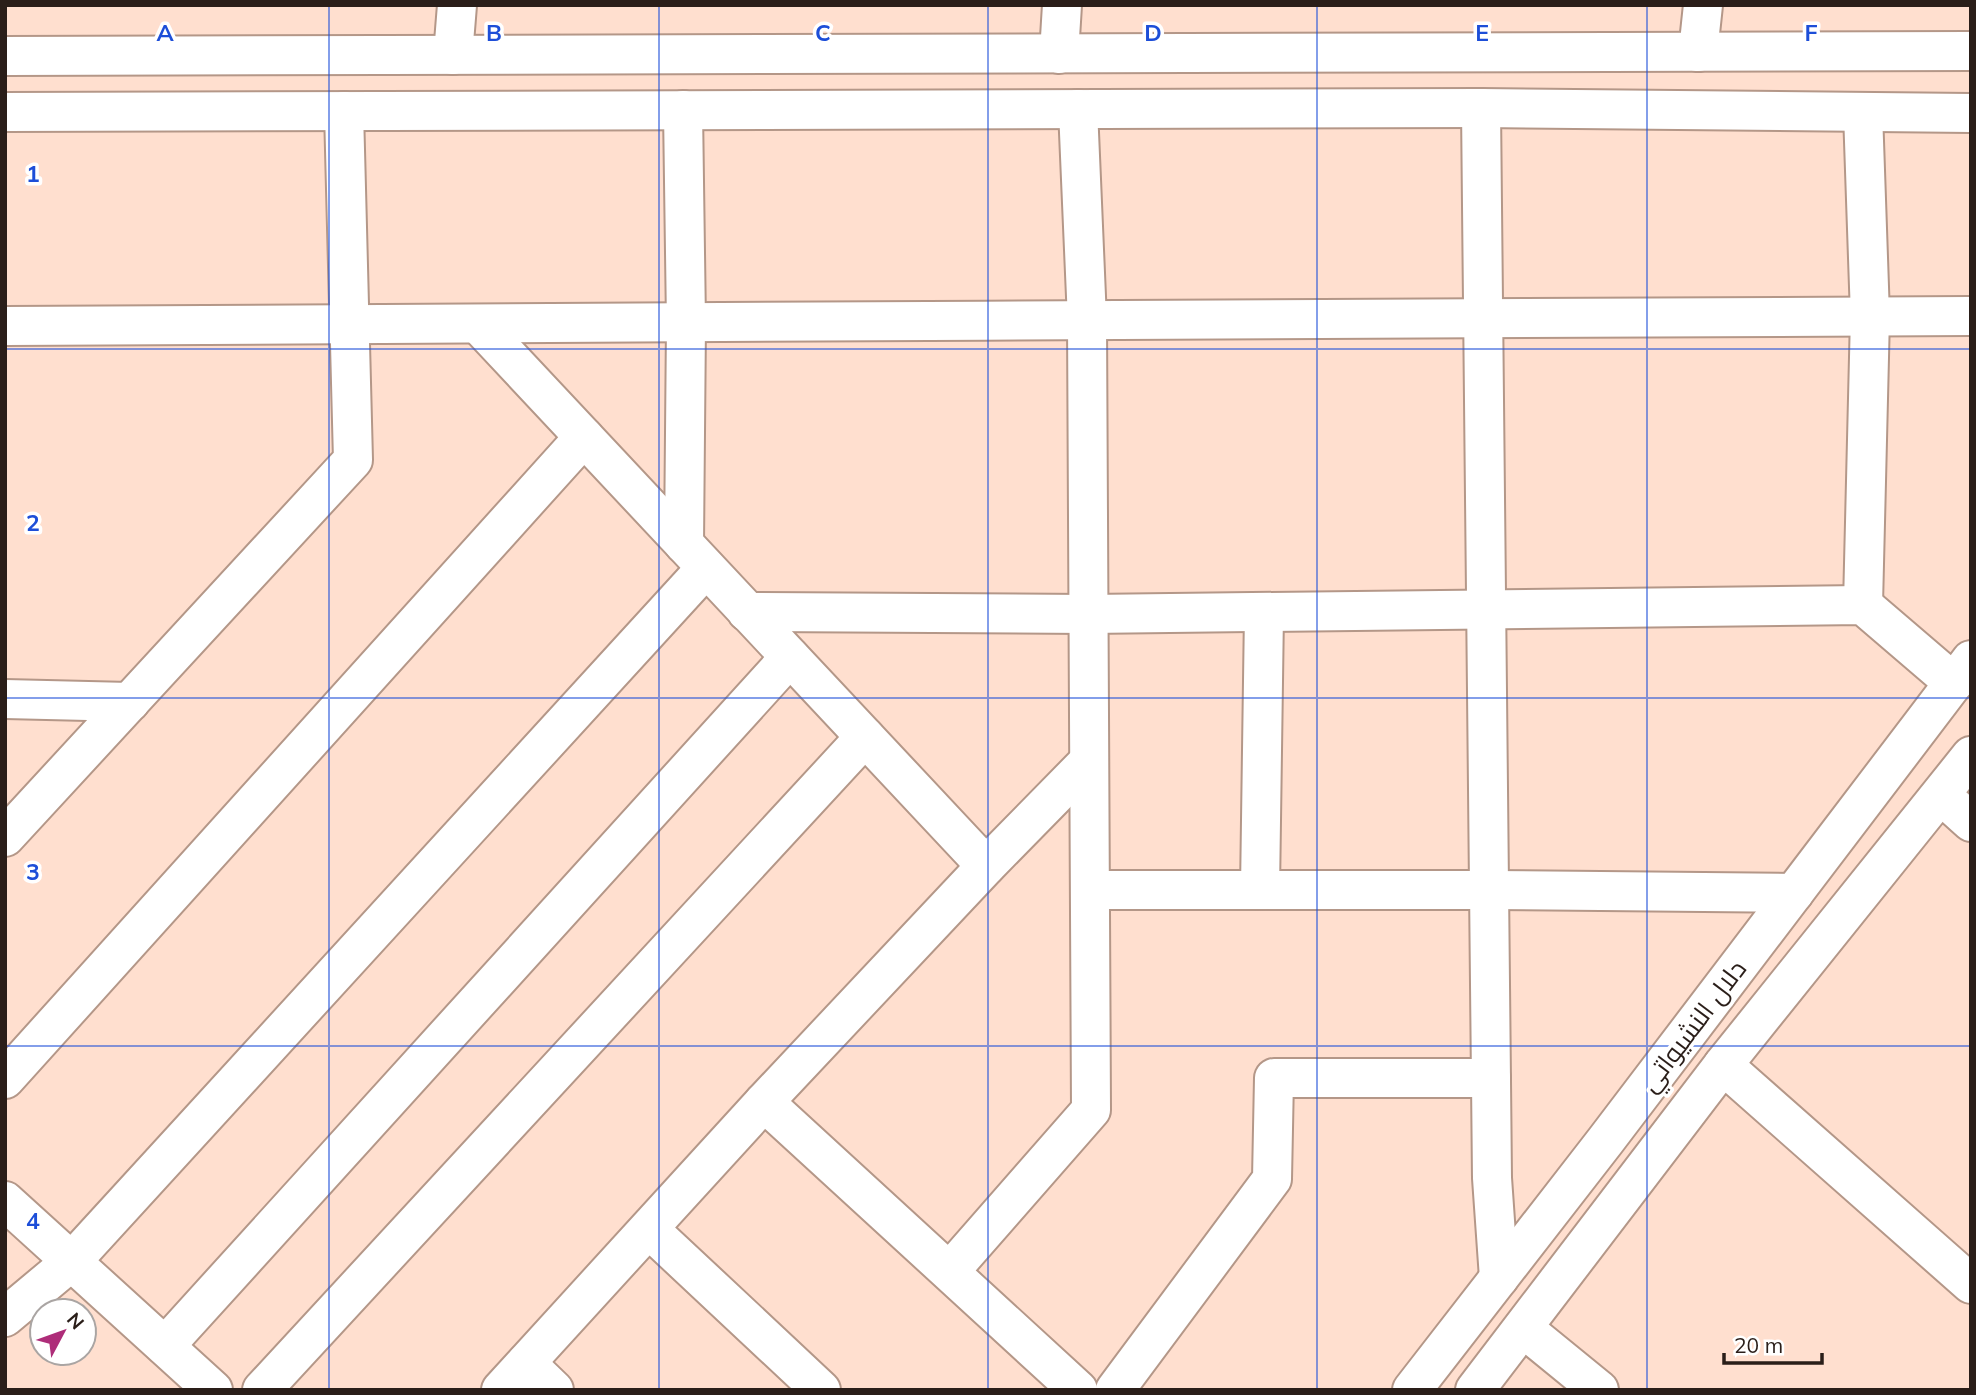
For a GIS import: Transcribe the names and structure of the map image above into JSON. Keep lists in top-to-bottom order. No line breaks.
{"streets":{"main road":["دلال النشيواتي"]},"scale_bar":"20 m","north":"top right","grid":{"columns":["A","B","C","D","E","F"],"rows":["1","2","3","4"]}}
